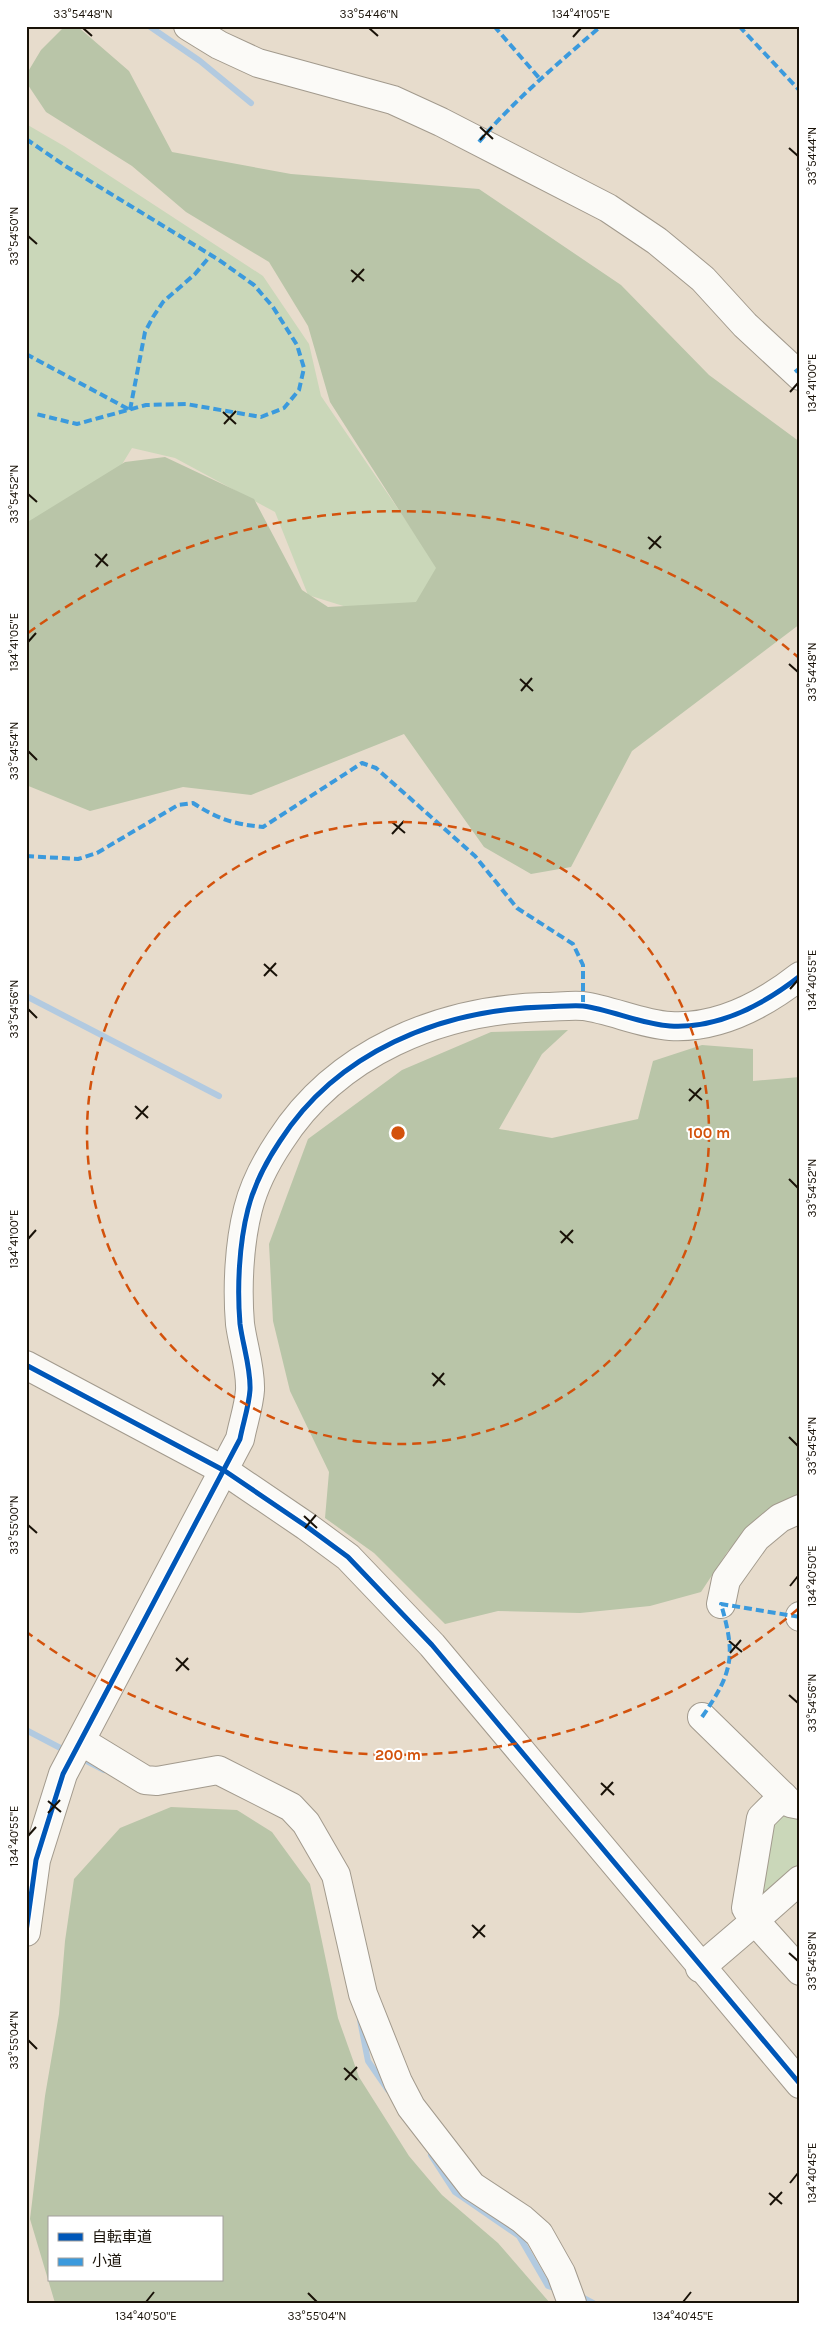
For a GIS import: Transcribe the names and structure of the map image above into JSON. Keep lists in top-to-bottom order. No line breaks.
{"legend":["自転車道","小道"],"coordinates":["33°54'48\"N","33°54'46\"N","134°41'05\"E","33°54'44\"N","33°54'50\"N","134°41'00\"E","33°54'52\"N","33°54'54\"N","134°40'55\"E","33°54'56\"N","33°55'00\"N","134°40'50\"E","33°54'58\"N","33°55'04\"N","134°40'45\"E"],"rings":["100 m","200 m"]}
